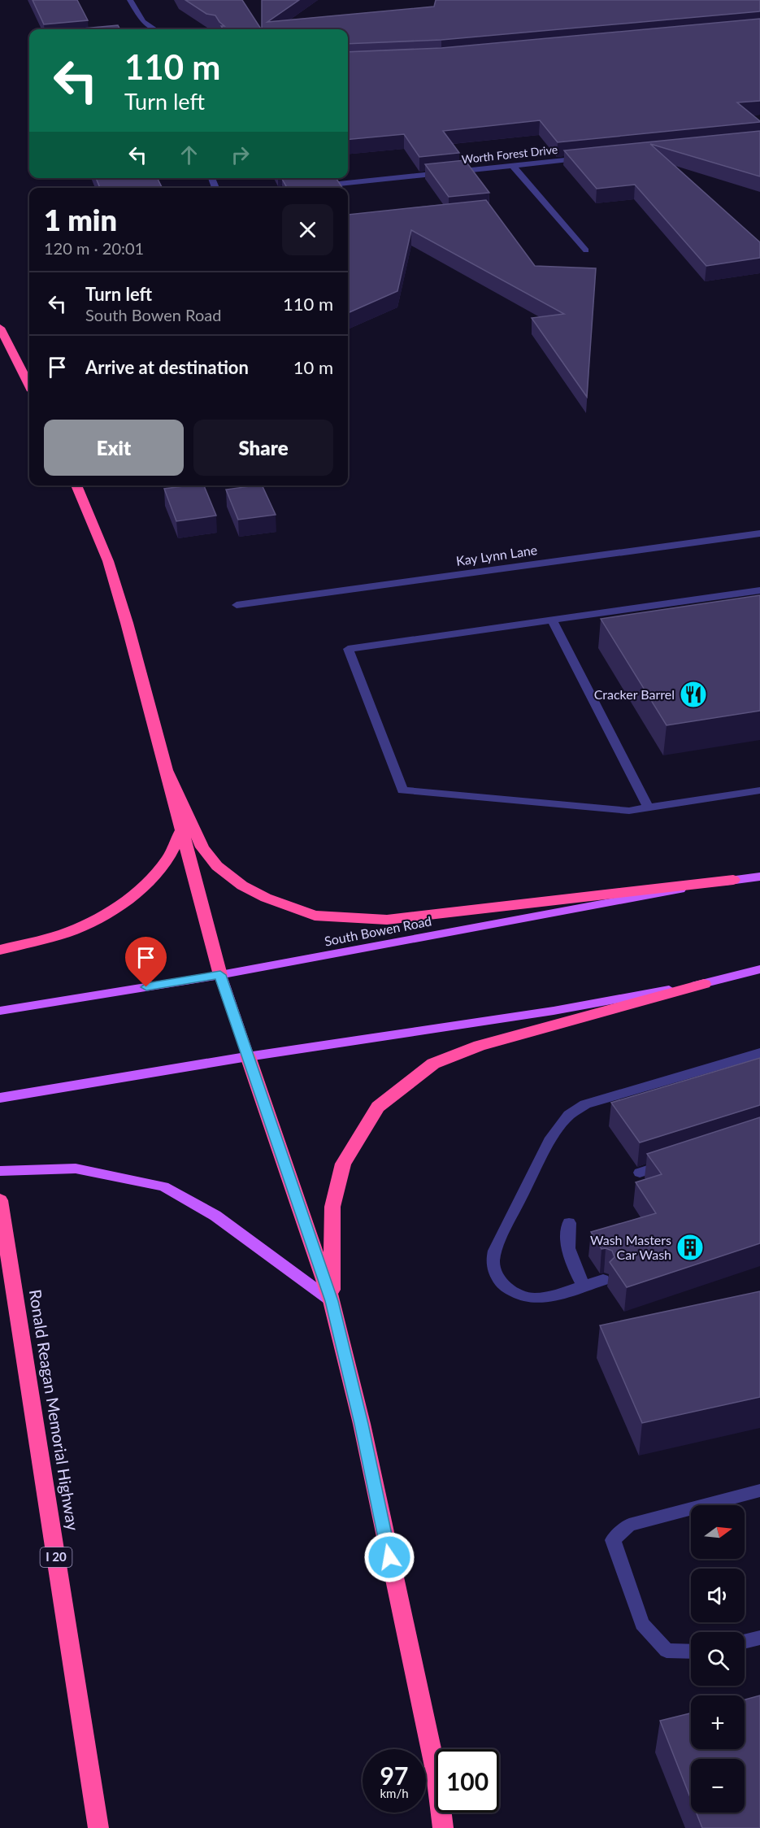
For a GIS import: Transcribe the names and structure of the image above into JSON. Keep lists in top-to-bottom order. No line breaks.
{"streets":{"highway":["Ronald Reagan Memorial Highway","I 20"],"main road":["South Bowen Road"],"street":["Worth Forest Drive","Kay Lynn Lane"]},"places":{"restaurant":["Cracker Barrel"],"building":["Wash Masters Car Wash"]},"north":"right","page":{"turn":["110 m","Turn left"],"heading":["1 min","120 m · 20:01"],"list":[{"name":"Turn left","note":"South Bowen Road","value":"110 m"},{"name":"Arrive at destination","value":"10 m"}],"buttons":["Exit","Share"],"map_buttons":["+","−"],"speed":"97 km/h","limit":"100"}}
